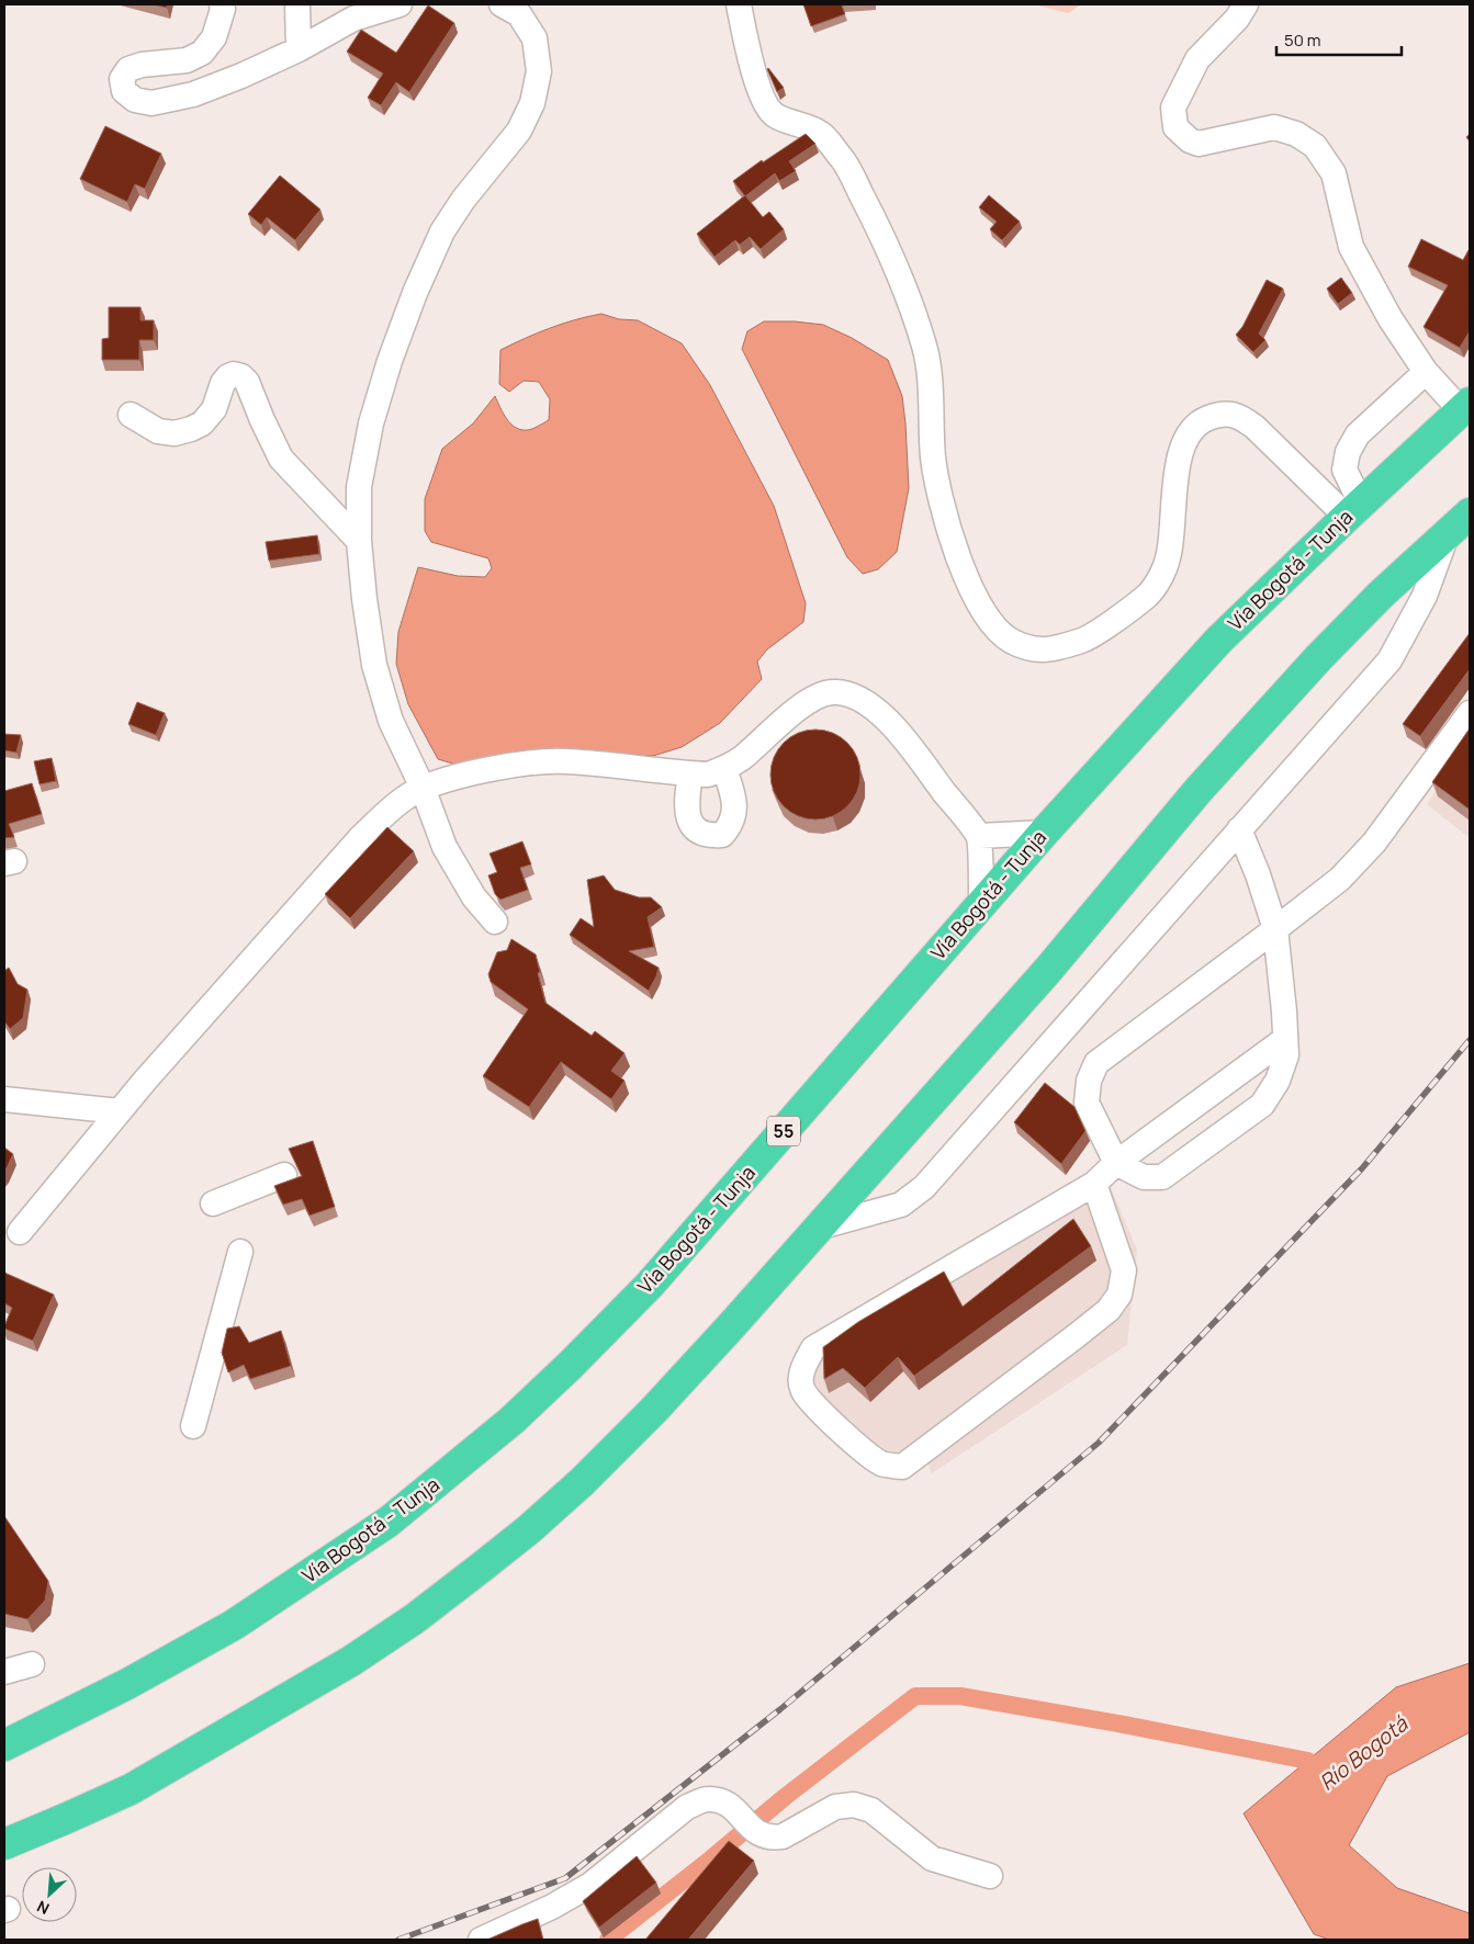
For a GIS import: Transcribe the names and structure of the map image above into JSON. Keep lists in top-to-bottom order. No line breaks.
{"streets":{"highway":["Vía Bogotá - Tunja","55"]},"water":["Río Bogotá"],"scale_bar":"50 m","north":"bottom left"}
